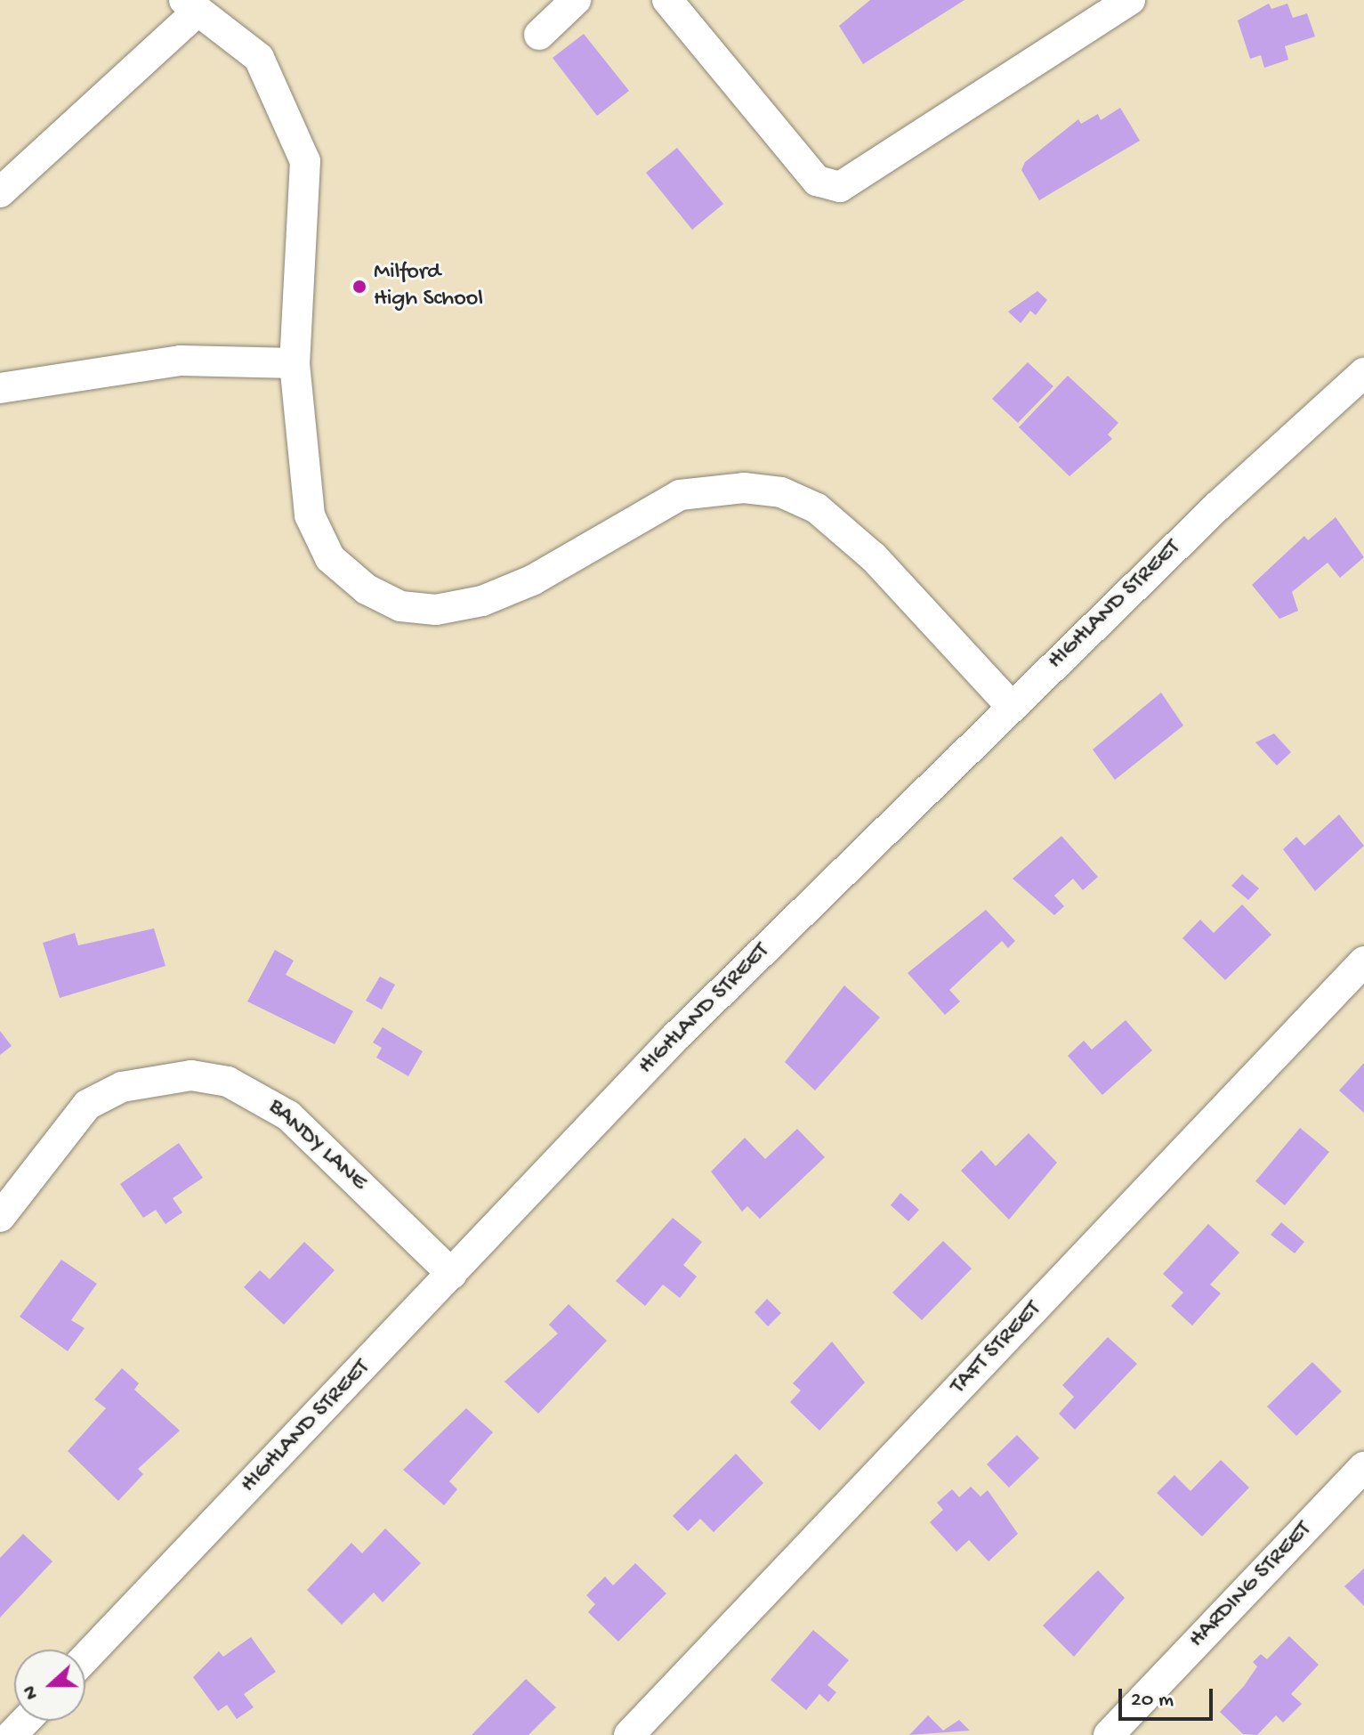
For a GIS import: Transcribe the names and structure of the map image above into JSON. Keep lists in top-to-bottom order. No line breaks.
{"streets":{"street":["HIGHLAND STREET","BANDY LANE","TAFT STREET","HARDING STREET"]},"crossings":[["HIGHLAND STREET","BANDY LANE"]],"places":["Milford High School"],"scale_bar":"20 m","north":"left"}
